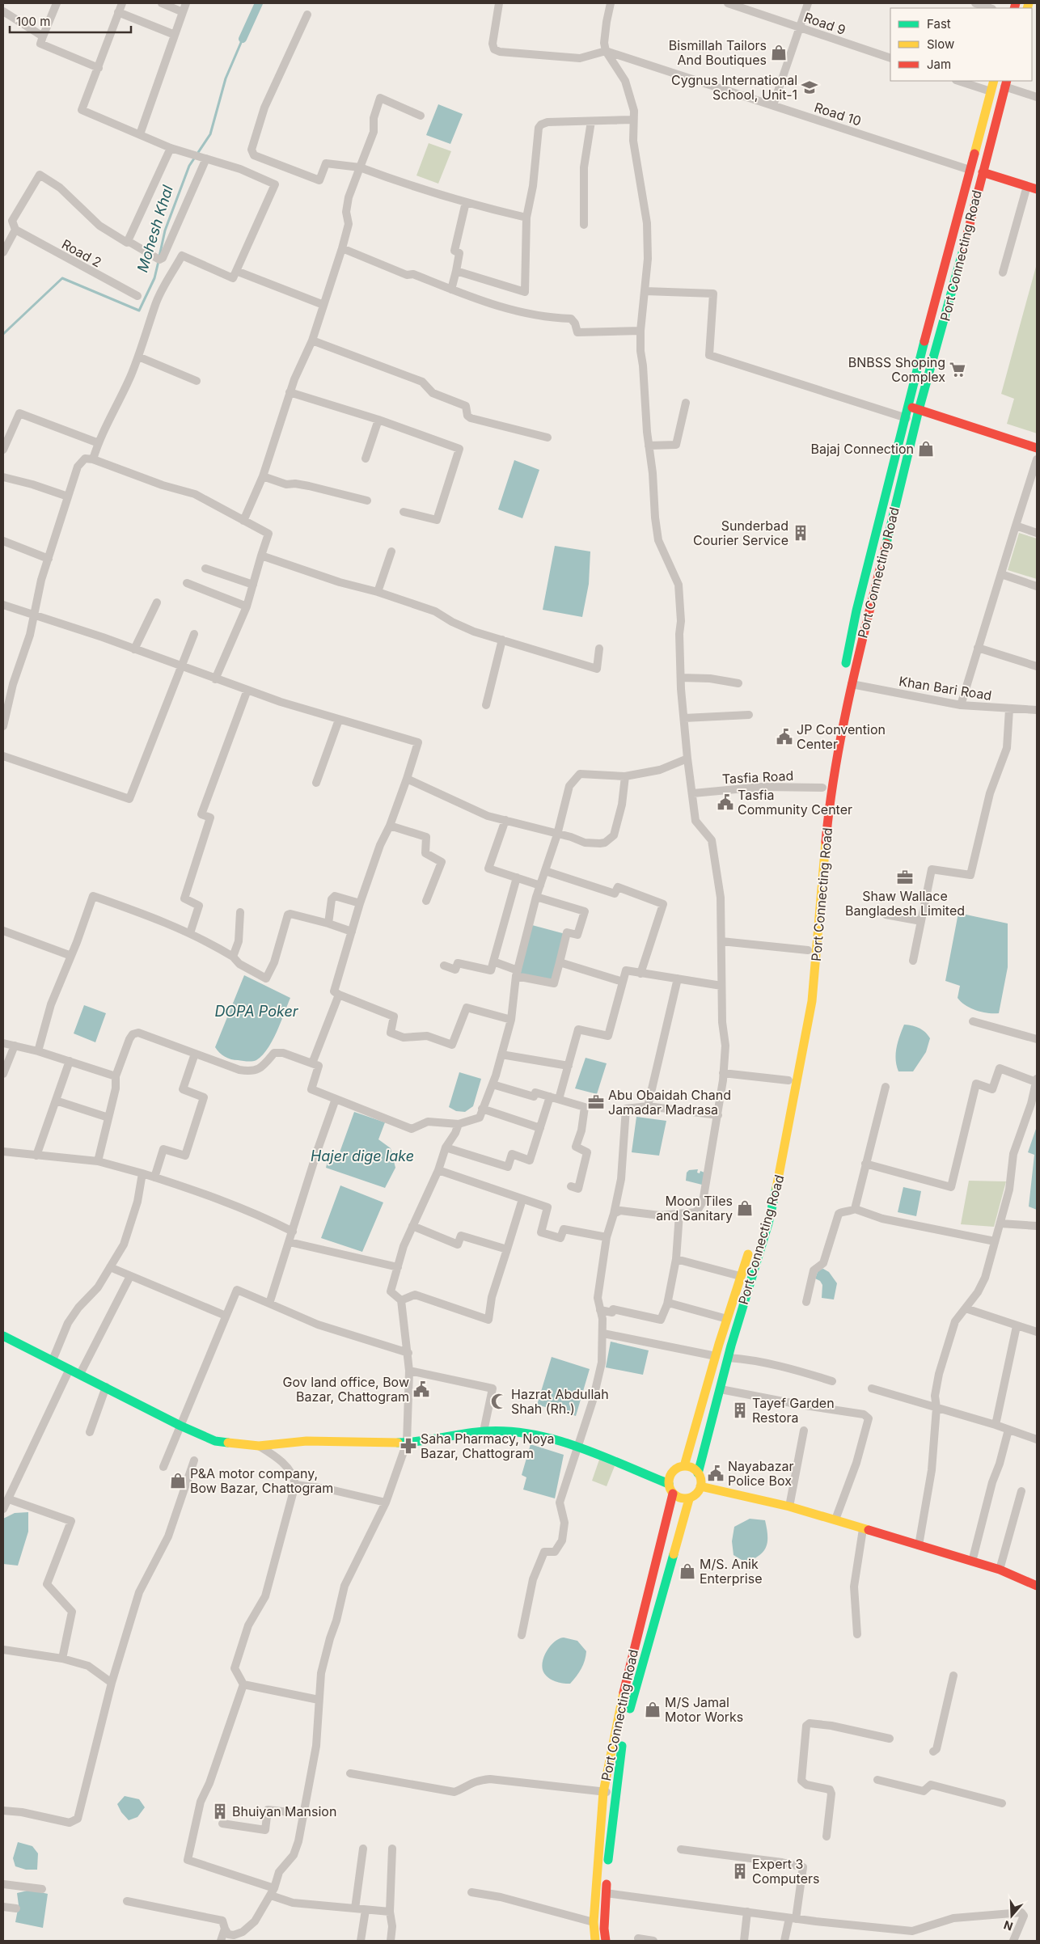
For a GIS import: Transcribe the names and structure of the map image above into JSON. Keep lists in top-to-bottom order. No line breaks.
{"streets":{"main road":["Port Connecting Road"],"street":["Road 9","Road 10","Road 2","Khan Bari Road","Tasfia Road"]},"crossings":[["Road 10","Port Connecting Road"],["Port Connecting Road","Khan Bari Road"],["Port Connecting Road","Tasfia Road"]],"water":["Mohesh Khal","DOPA Poker","Hajer dige lake"],"places":{"shop":["Bismillah Tailors And Boutiques","Bajaj Connection","Moon Tiles and Sanitary","P&A motor company, Bow Bazar, Chattogram","M/S. Anik Enterprise","M/S Jamal Motor Works"],"school or university":["Cygnus International School, Unit-1"],"supermarket":["BNBSS Shoping Complex"],"building":["Sunderbad Courier Service","Tayef Garden Restora","Bhuiyan Mansion","Expert 3 Computers"],"public building":["JP Convention Center","Tasfia Community Center","Gov land office, Bow Bazar, Chattogram","Nayabazar Police Box"],"office":["Shaw Wallace Bangladesh Limited","Abu Obaidah Chand Jamadar Madrasa"],"mosque":["Hazrat Abdullah Shah (Rh.)"],"pharmacy":["Saha Pharmacy, Noya Bazar, Chattogram"]},"legend":["Fast","Slow","Jam"],"scale_bar":"100 m","north":"bottom"}
